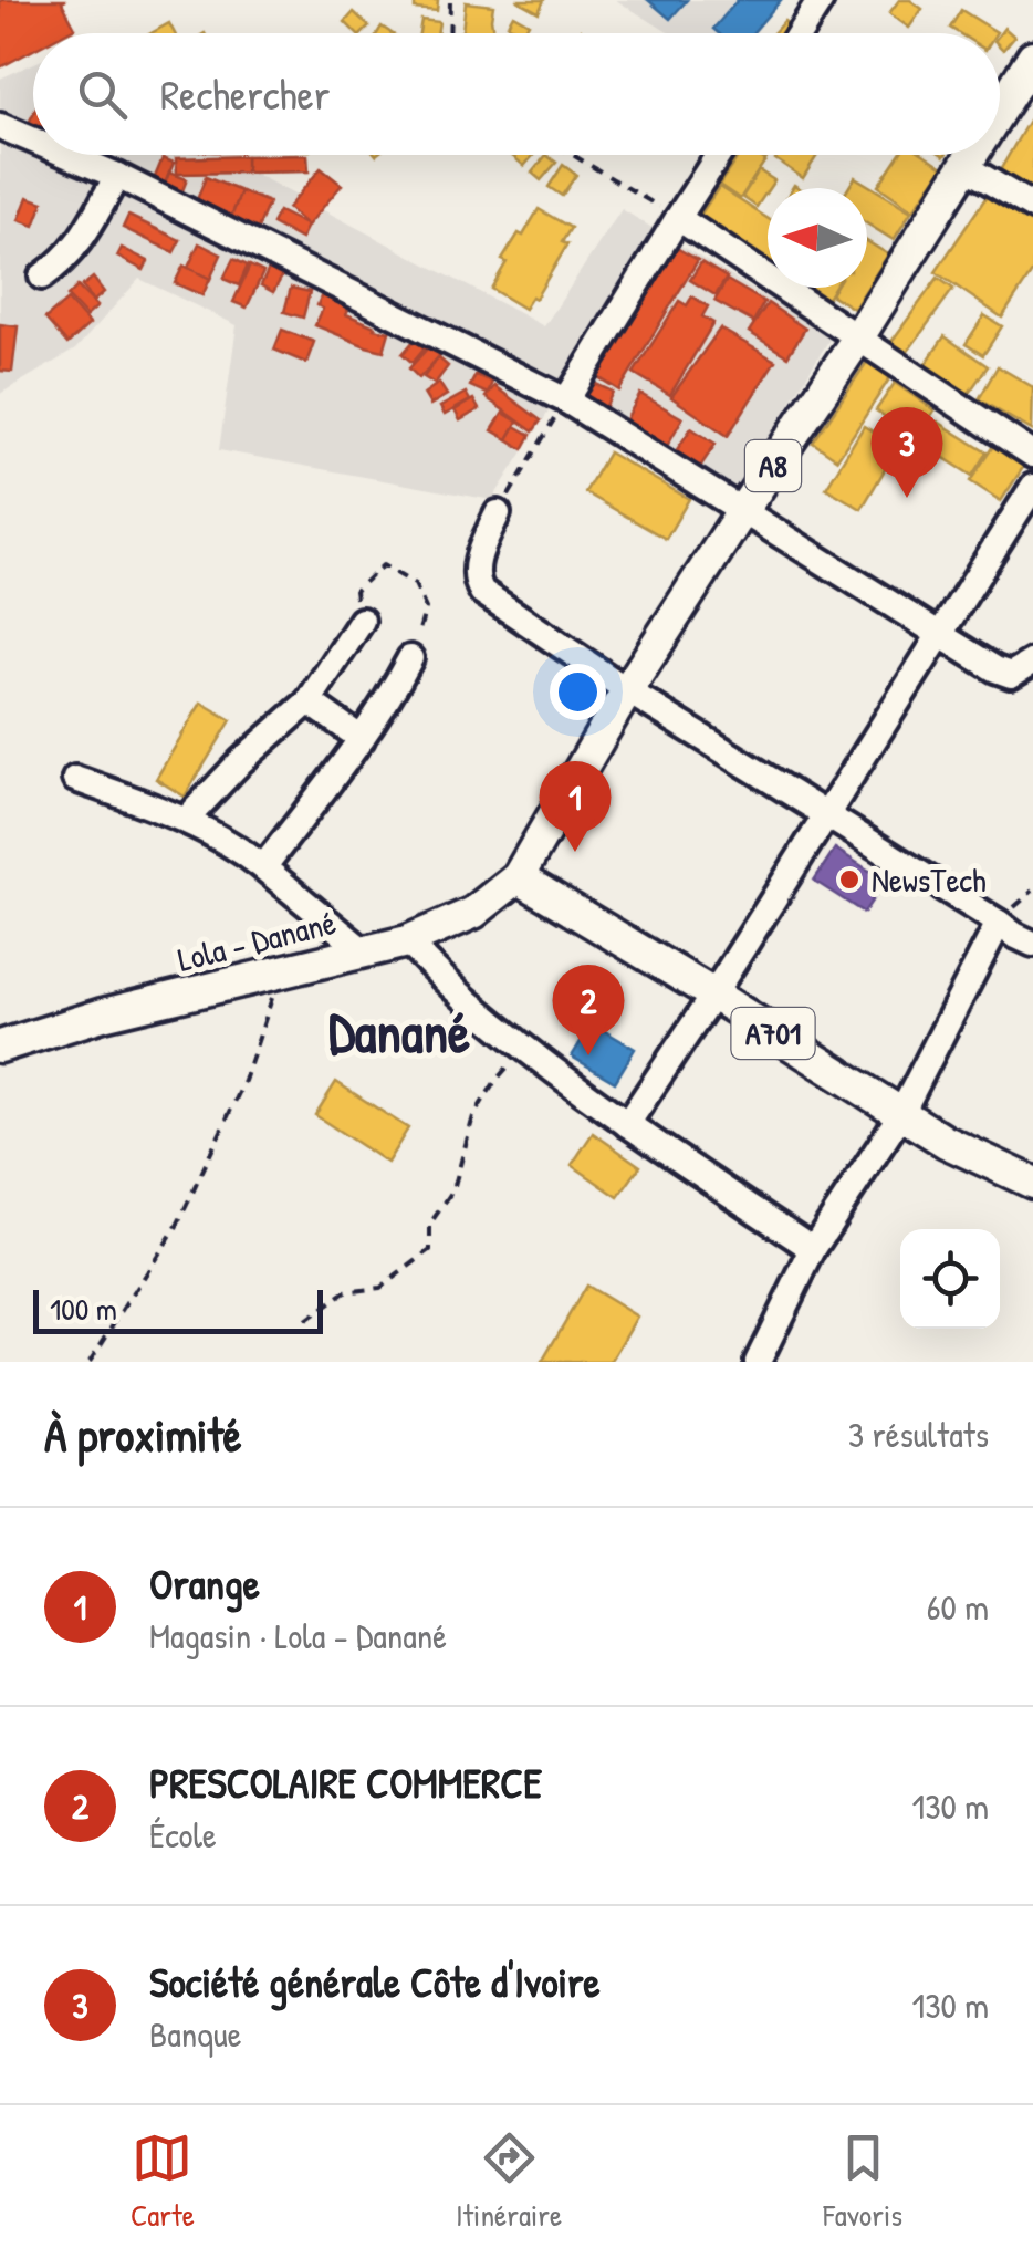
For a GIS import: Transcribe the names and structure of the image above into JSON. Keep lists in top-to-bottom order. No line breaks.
{"streets":{"main road":["A8","Lola - Danané","A701"]},"crossings":[["A8","Lola - Danané"],["A8","A701"],["Lola - Danané","A701"]],"districts":["Danané"],"places":["NewsTech"],"scale_bar":"100 m","north":"left","page":{"search":"Rechercher","pins":["3","1","2"],"scale":"100 m","heading":["À proximité","3 résultats"],"list":[{"mark":"1","name":"Orange","note":"Magasin · Lola - Danané","value":"60 m"},{"mark":"2","name":"PRESCOLAIRE COMMERCE","note":"École","value":"130 m"},{"mark":"3","name":"Société générale Côte d'Ivoire","note":"Banque","value":"130 m"}],"nav":["Carte","Itinéraire","Favoris"]}}
